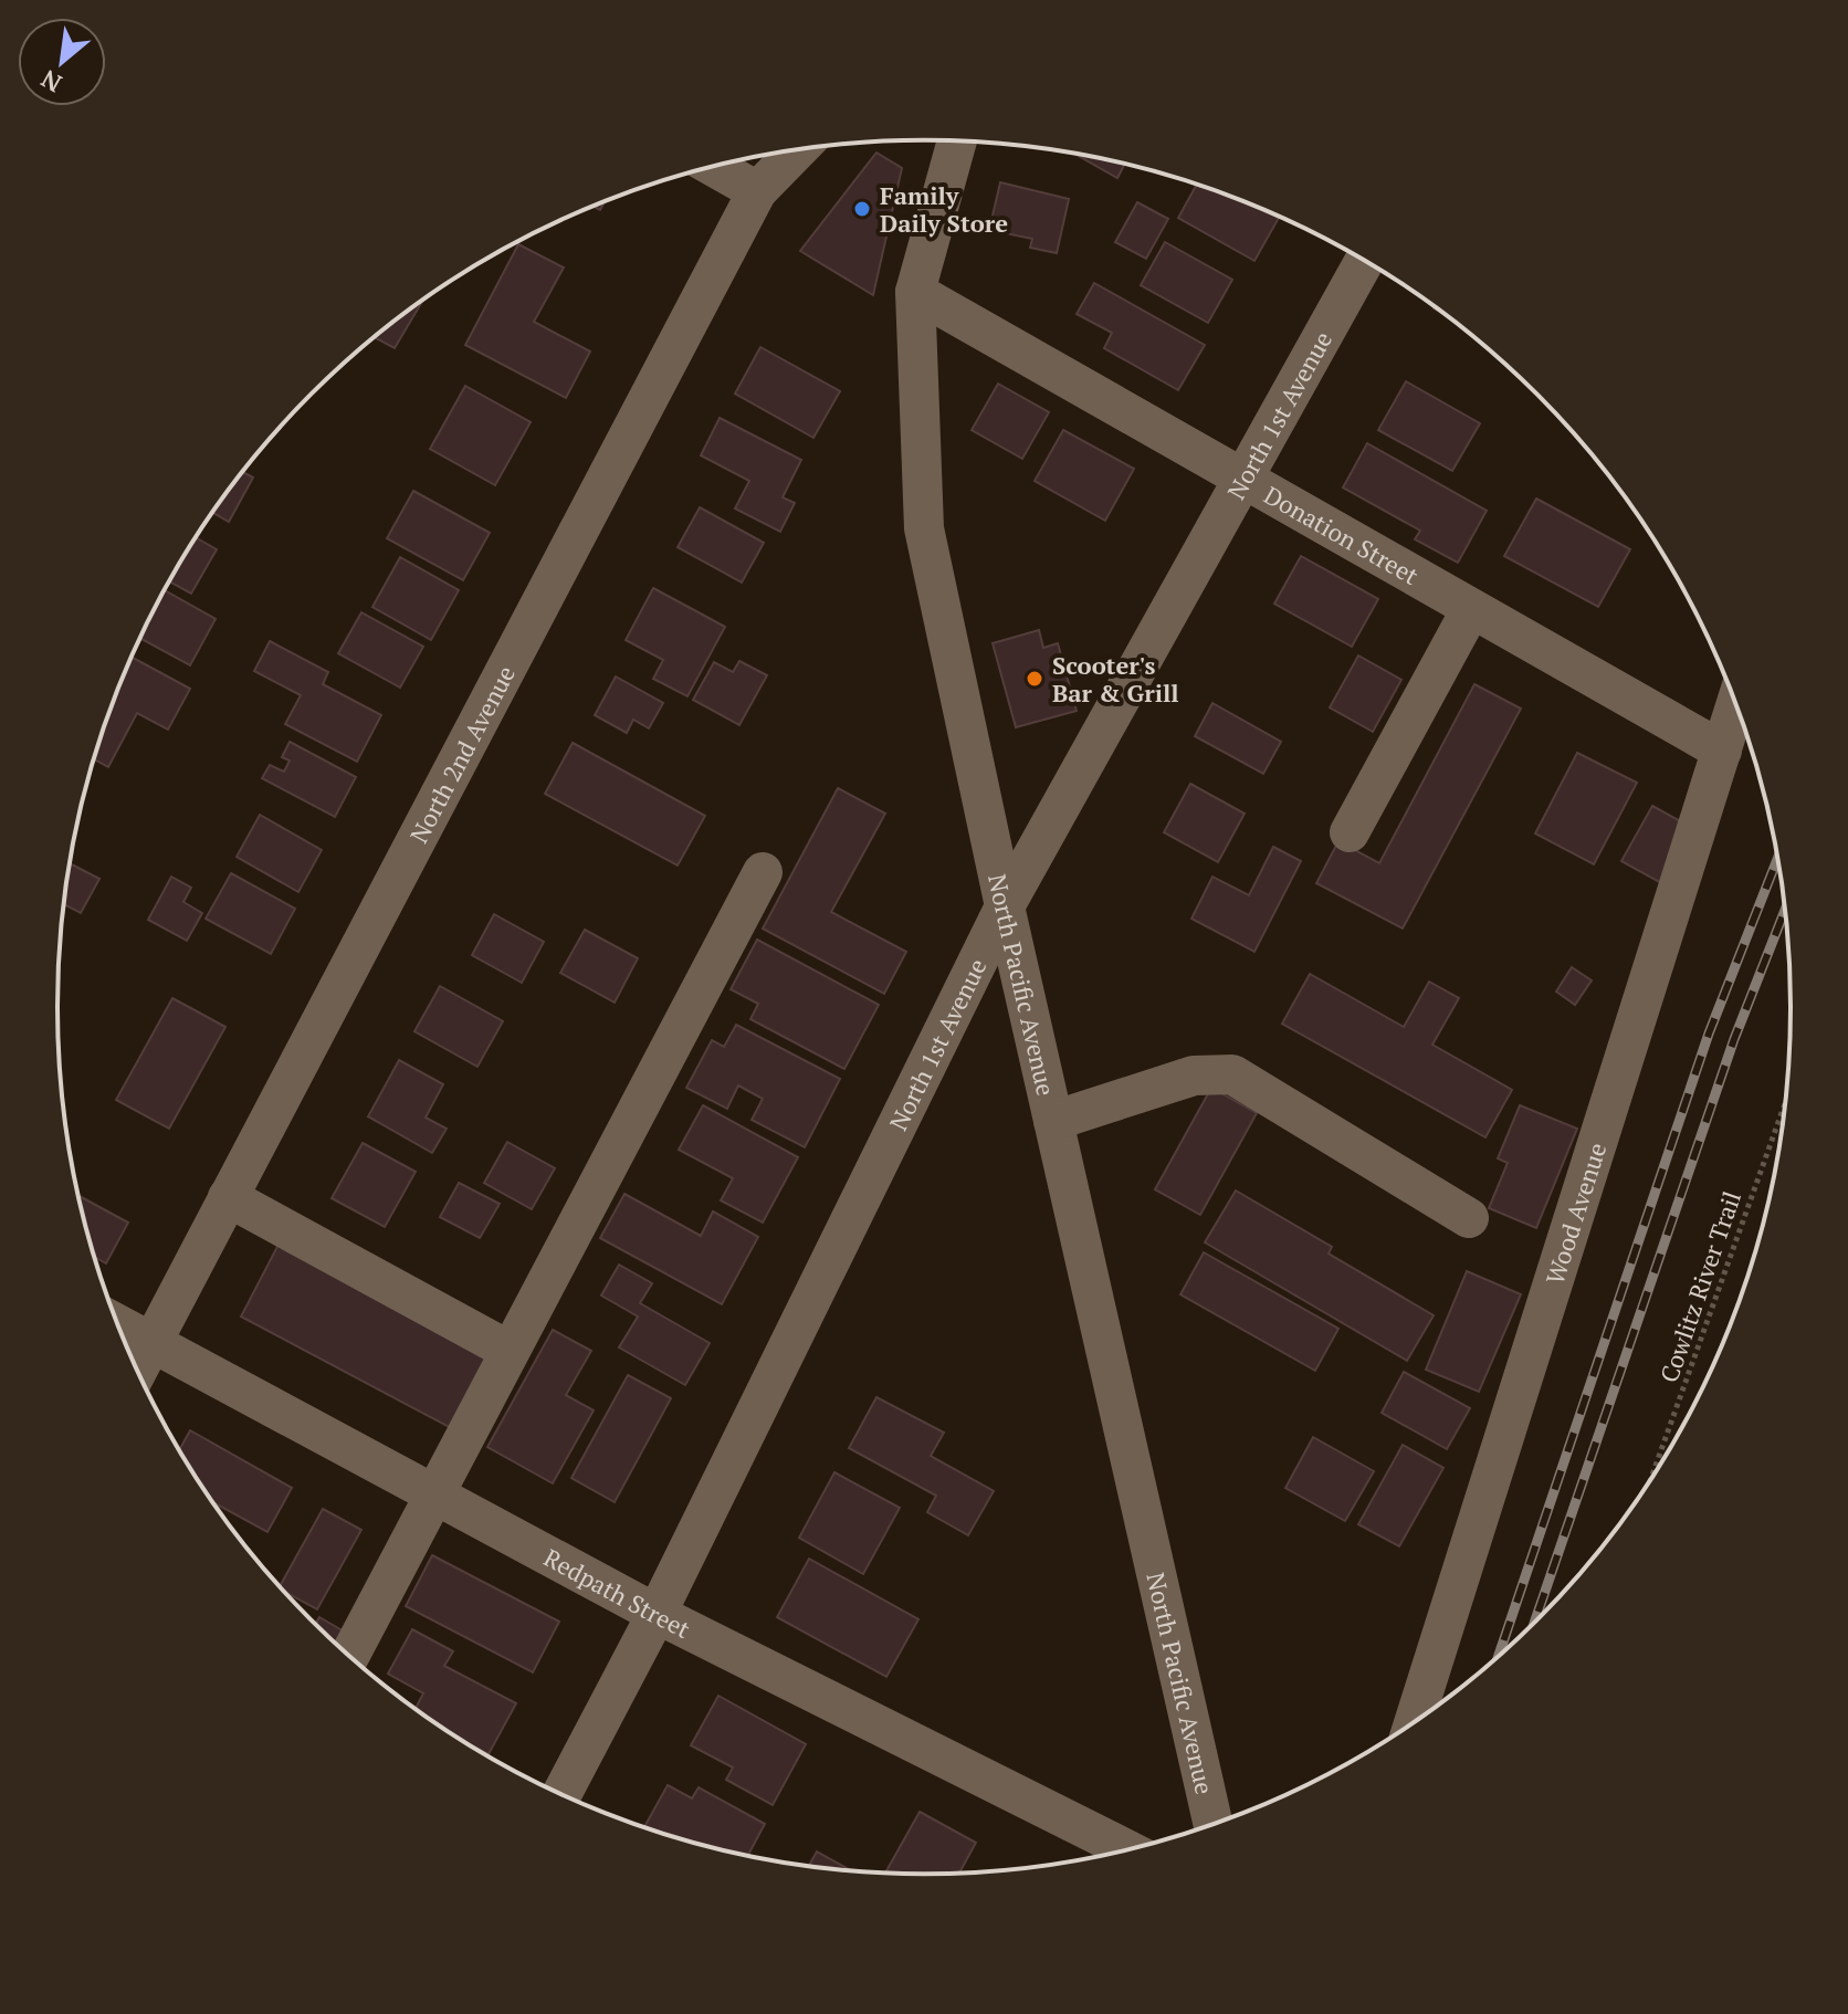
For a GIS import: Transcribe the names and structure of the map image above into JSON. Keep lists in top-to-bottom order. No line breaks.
{"streets":{"street":["North 1st Avenue","Donation Street","North 2nd Avenue","North Pacific Avenue","Wood Avenue","Redpath Street"],"path":["Cowlitz River Trail"]},"crossings":[["North 1st Avenue","Donation Street"],["North 1st Avenue","North Pacific Avenue"],["North 1st Avenue","Redpath Street"],["Donation Street","North Pacific Avenue"],["Donation Street","Wood Avenue"],["North 2nd Avenue","Redpath Street"]],"places":["Family Daily Store","Scooter's Bar & Grill"],"north":"bottom left"}
